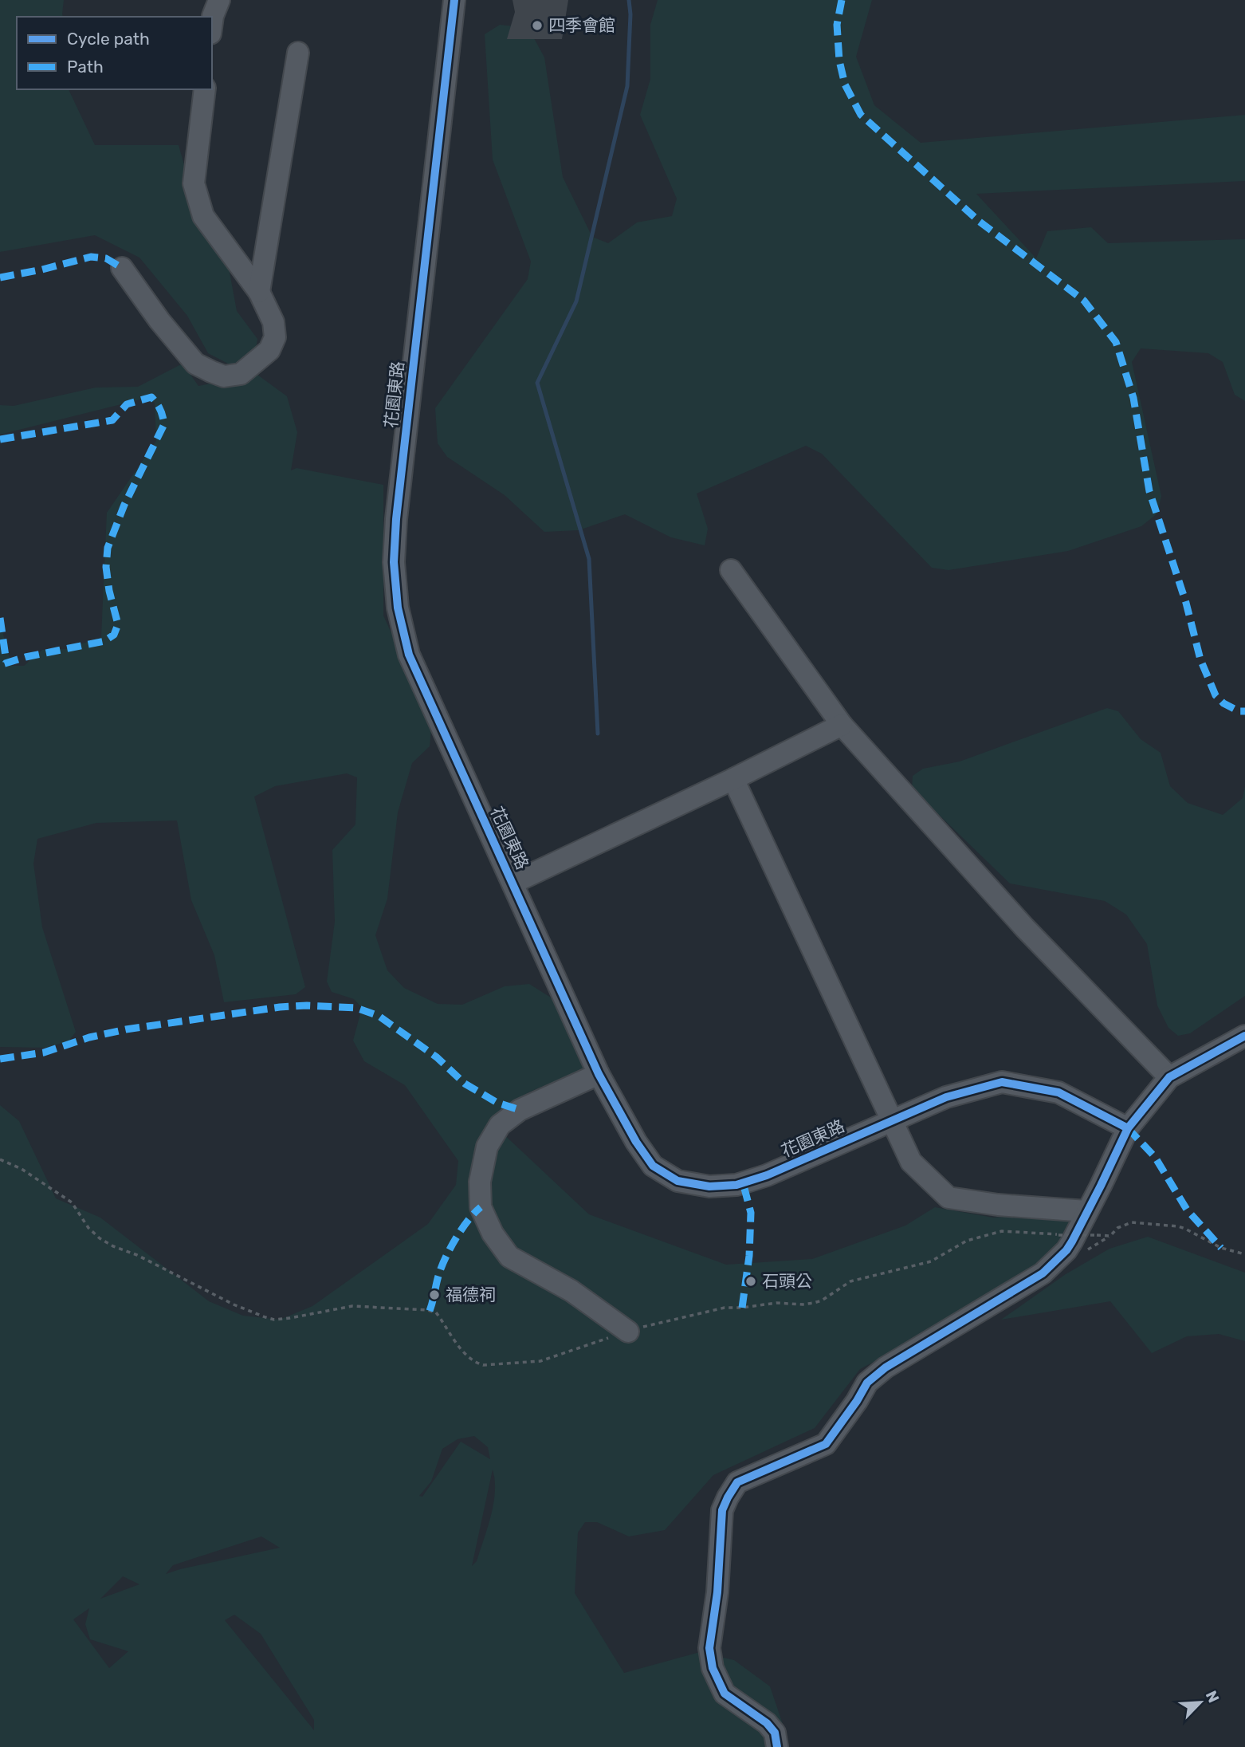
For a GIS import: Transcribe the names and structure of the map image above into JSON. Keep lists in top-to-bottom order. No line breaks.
{"streets":{"street":["花園東路"]},"places":["四季會館","石頭公","福德祠"],"legend":["Cycle path","Path"],"north":"top right"}
